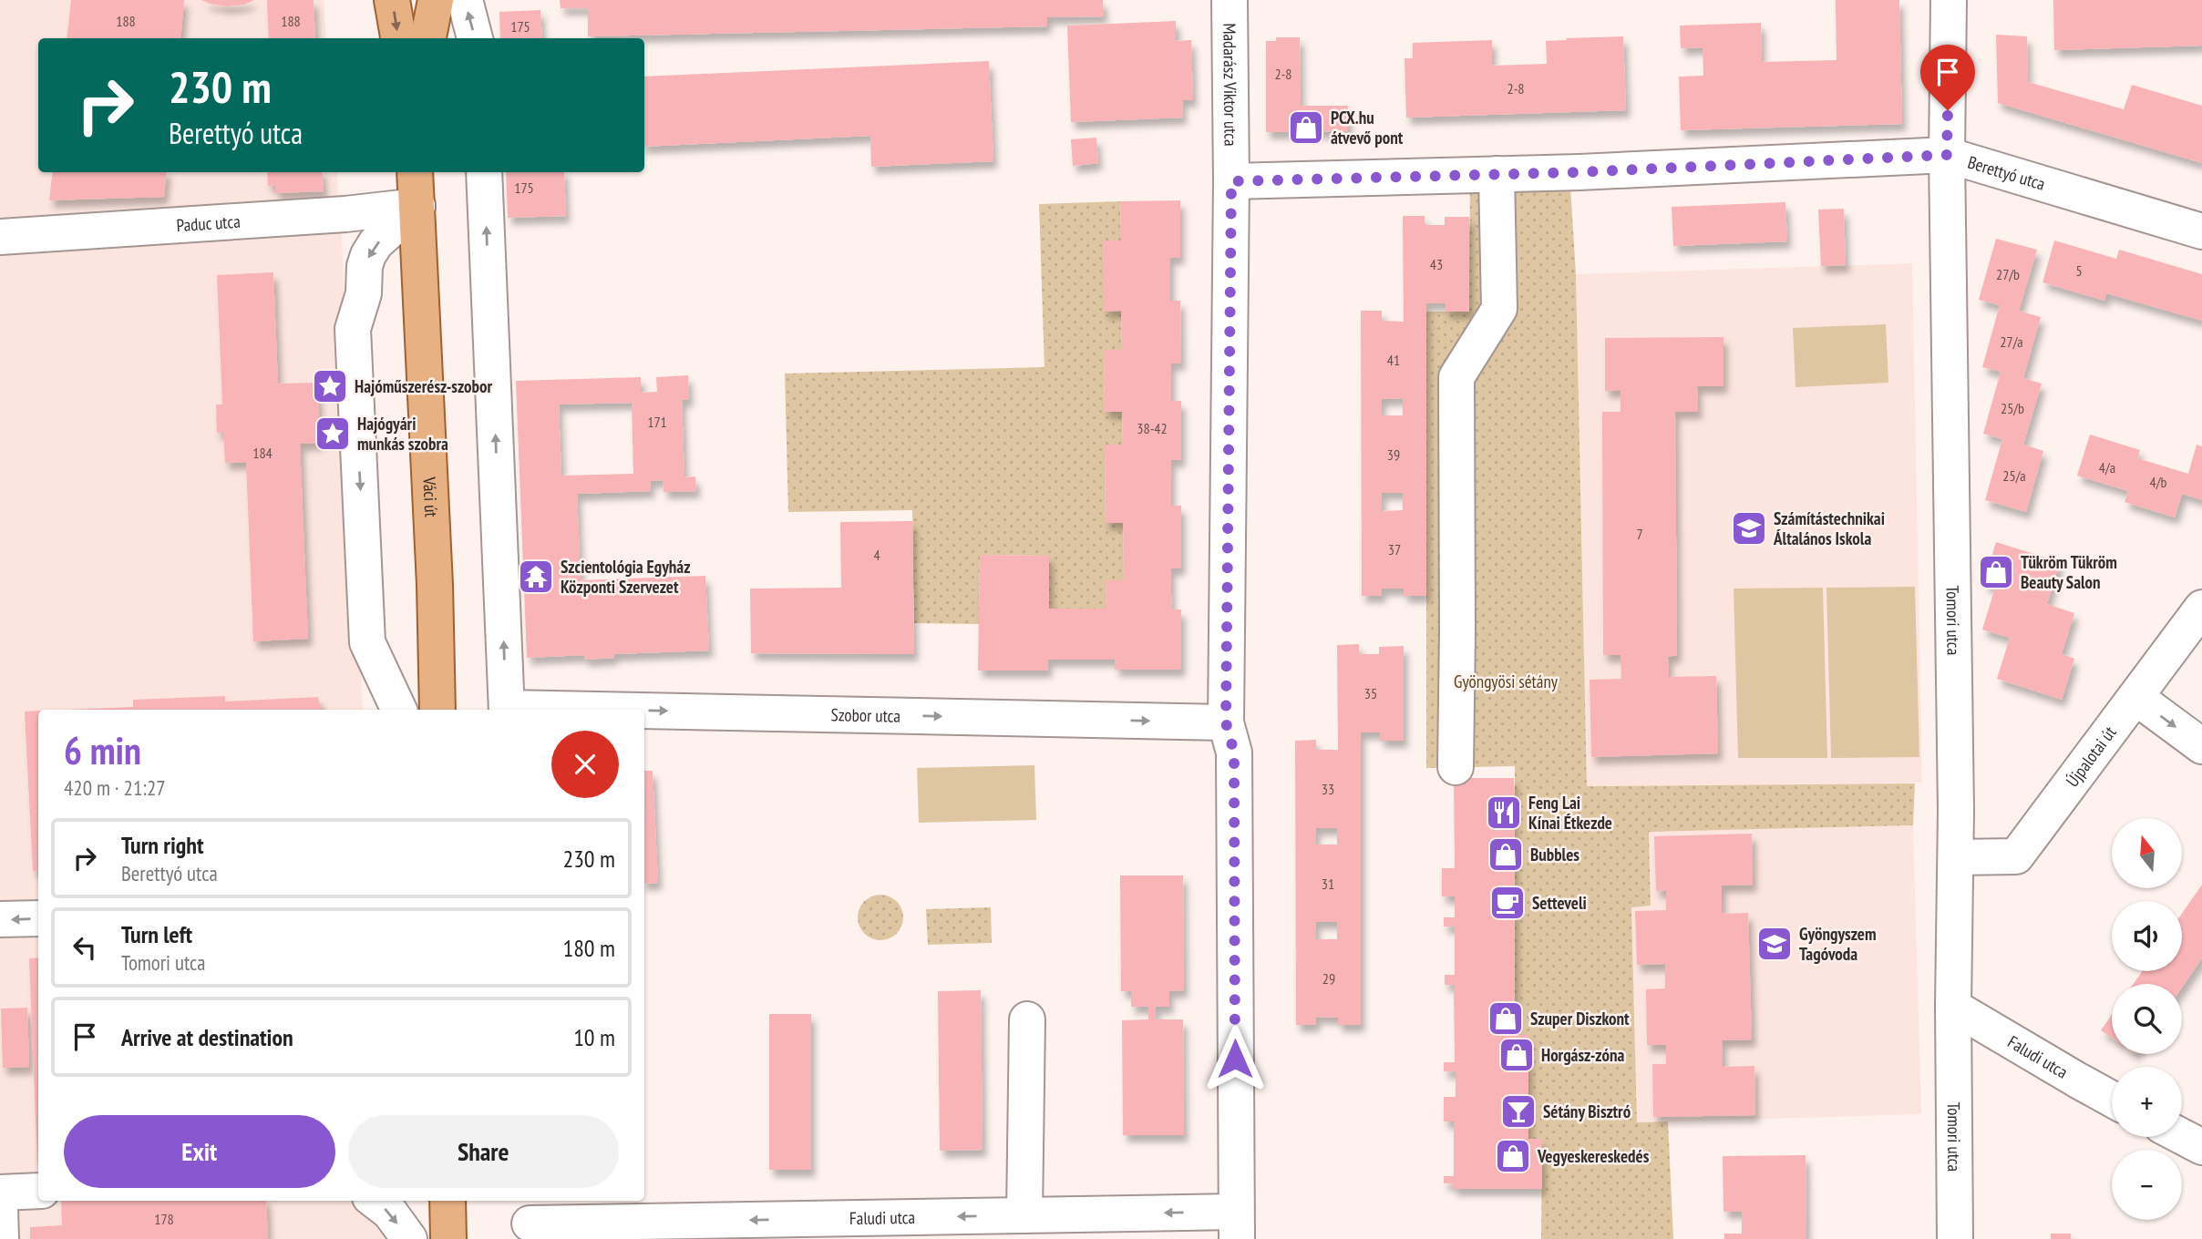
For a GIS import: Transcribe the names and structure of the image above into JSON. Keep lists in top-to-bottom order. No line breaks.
{"streets":{"main road":["Váci út"],"street":["Madarász Viktor utca","Berettyó utca","Paduc utca","Tomori utca","Szobor utca","Újpalotai út","Faludi utca"]},"crossings":[["Madarász Viktor utca","Berettyó utca"],["Madarász Viktor utca","Szobor utca"],["Madarász Viktor utca","Faludi utca"],["Berettyó utca","Tomori utca"],["Paduc utca","Váci út"],["Tomori utca","Újpalotai út"],["Tomori utca","Faludi utca"]],"one_way":["Szobor utca","Faludi utca"],"parks":["Gyöngyösi sétány"],"places":{"shop":["PCX.hu átvevő pont","Tükröm Tükröm Beauty Salon","Bubbles","Szuper Diszkont","Horgász-zóna","Vegyeskereskedés"],"place":["Hajóműszerész-szobor","Hajógyári munkás szobra"],"school or university":["Számítástechnikai Általános Iskola","Gyöngyszem Tagóvoda"],"temple":["Szcientológia Egyház Központi Szervezet"],"restaurant":["Feng Lai Kínai Étkezde"],"cafe":["Setteveli"],"bar":["Sétány Bisztró"]},"house_numbers":["188","188","175","2-8","2-8","175","43","5","27/b","27/a","41","25/b","171","38-42","184","39","4/a","25/a","4/b","7","37","4","35","33","31","29","178"],"north":"top","page":{"turn":["230 m","Berettyó utca"],"heading":["6 min","420 m · 21:27"],"map_buttons":["+","−"],"list":[{"name":"Turn right","note":"Berettyó utca","value":"230 m"},{"name":"Turn left","note":"Tomori utca","value":"180 m"},{"name":"Arrive at destination","value":"10 m"}],"buttons":["Exit","Share"]}}
